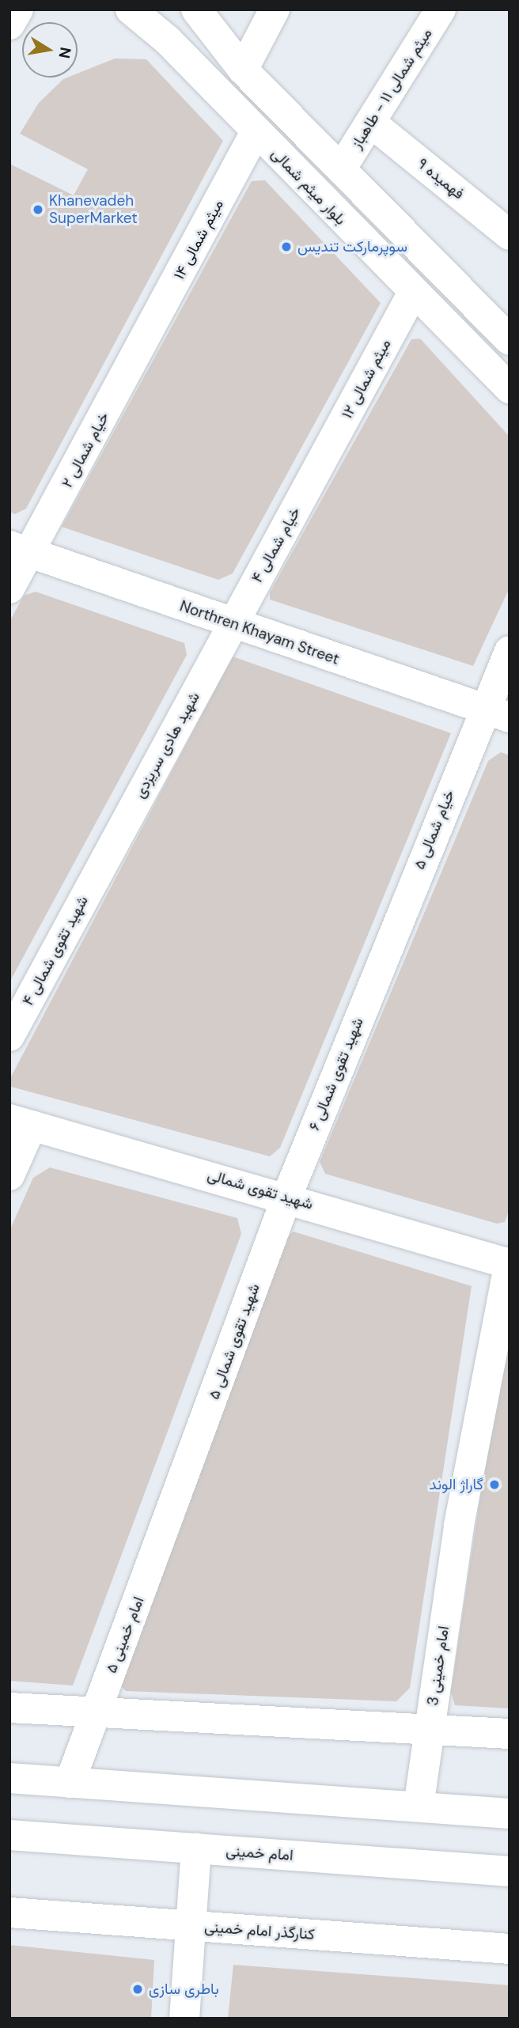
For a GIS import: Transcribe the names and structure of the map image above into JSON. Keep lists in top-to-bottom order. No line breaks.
{"streets":{"street":["میثم شمالی ۱۱ - طاهباز","فهمیده ۹","بلوار میثم شمالی","میثم شمالی ۱۴","میثم شمالی ۱۲","خیام شمالی ۲","خیام شمالی ۴","Northren Khayam Street","شهید هادی سریزدی","خیام شمالی ۵","شهید تقوی شمالی ۴","شهید تقوی شمالی ۶","شهید تقوی شمالی","شهید تقوی شمالی ۵","امام خمینی ۵","امام خمینی 3","امام خمینی","کنارگذر امام خمینی"]},"crossings":[["میثم شمالی ۱۱ - طاهباز","فهمیده ۹"],["بلوار میثم شمالی","میثم شمالی ۱۴"],["بلوار میثم شمالی","میثم شمالی ۱۲"],["میثم شمالی ۱۴","خیام شمالی ۲"],["میثم شمالی ۱۲","خیام شمالی ۴"],["خیام شمالی ۲","Northren Khayam Street"],["خیام شمالی ۴","Northren Khayam Street"],["خیام شمالی ۴","شهید هادی سریزدی"],["Northren Khayam Street","شهید هادی سریزدی"],["Northren Khayam Street","خیام شمالی ۵"],["شهید هادی سریزدی","شهید تقوی شمالی ۴"],["خیام شمالی ۵","شهید تقوی شمالی ۶"],["شهید تقوی شمالی ۶","شهید تقوی شمالی"],["شهید تقوی شمالی ۶","شهید تقوی شمالی ۵"],["شهید تقوی شمالی","شهید تقوی شمالی ۵"],["شهید تقوی شمالی","امام خمینی 3"],["شهید تقوی شمالی ۵","امام خمینی ۵"]],"places":["Khanevadeh SuperMarket","سوپرمارکت تندیس","گاراژ الوند","باطری سازی"],"north":"right"}
